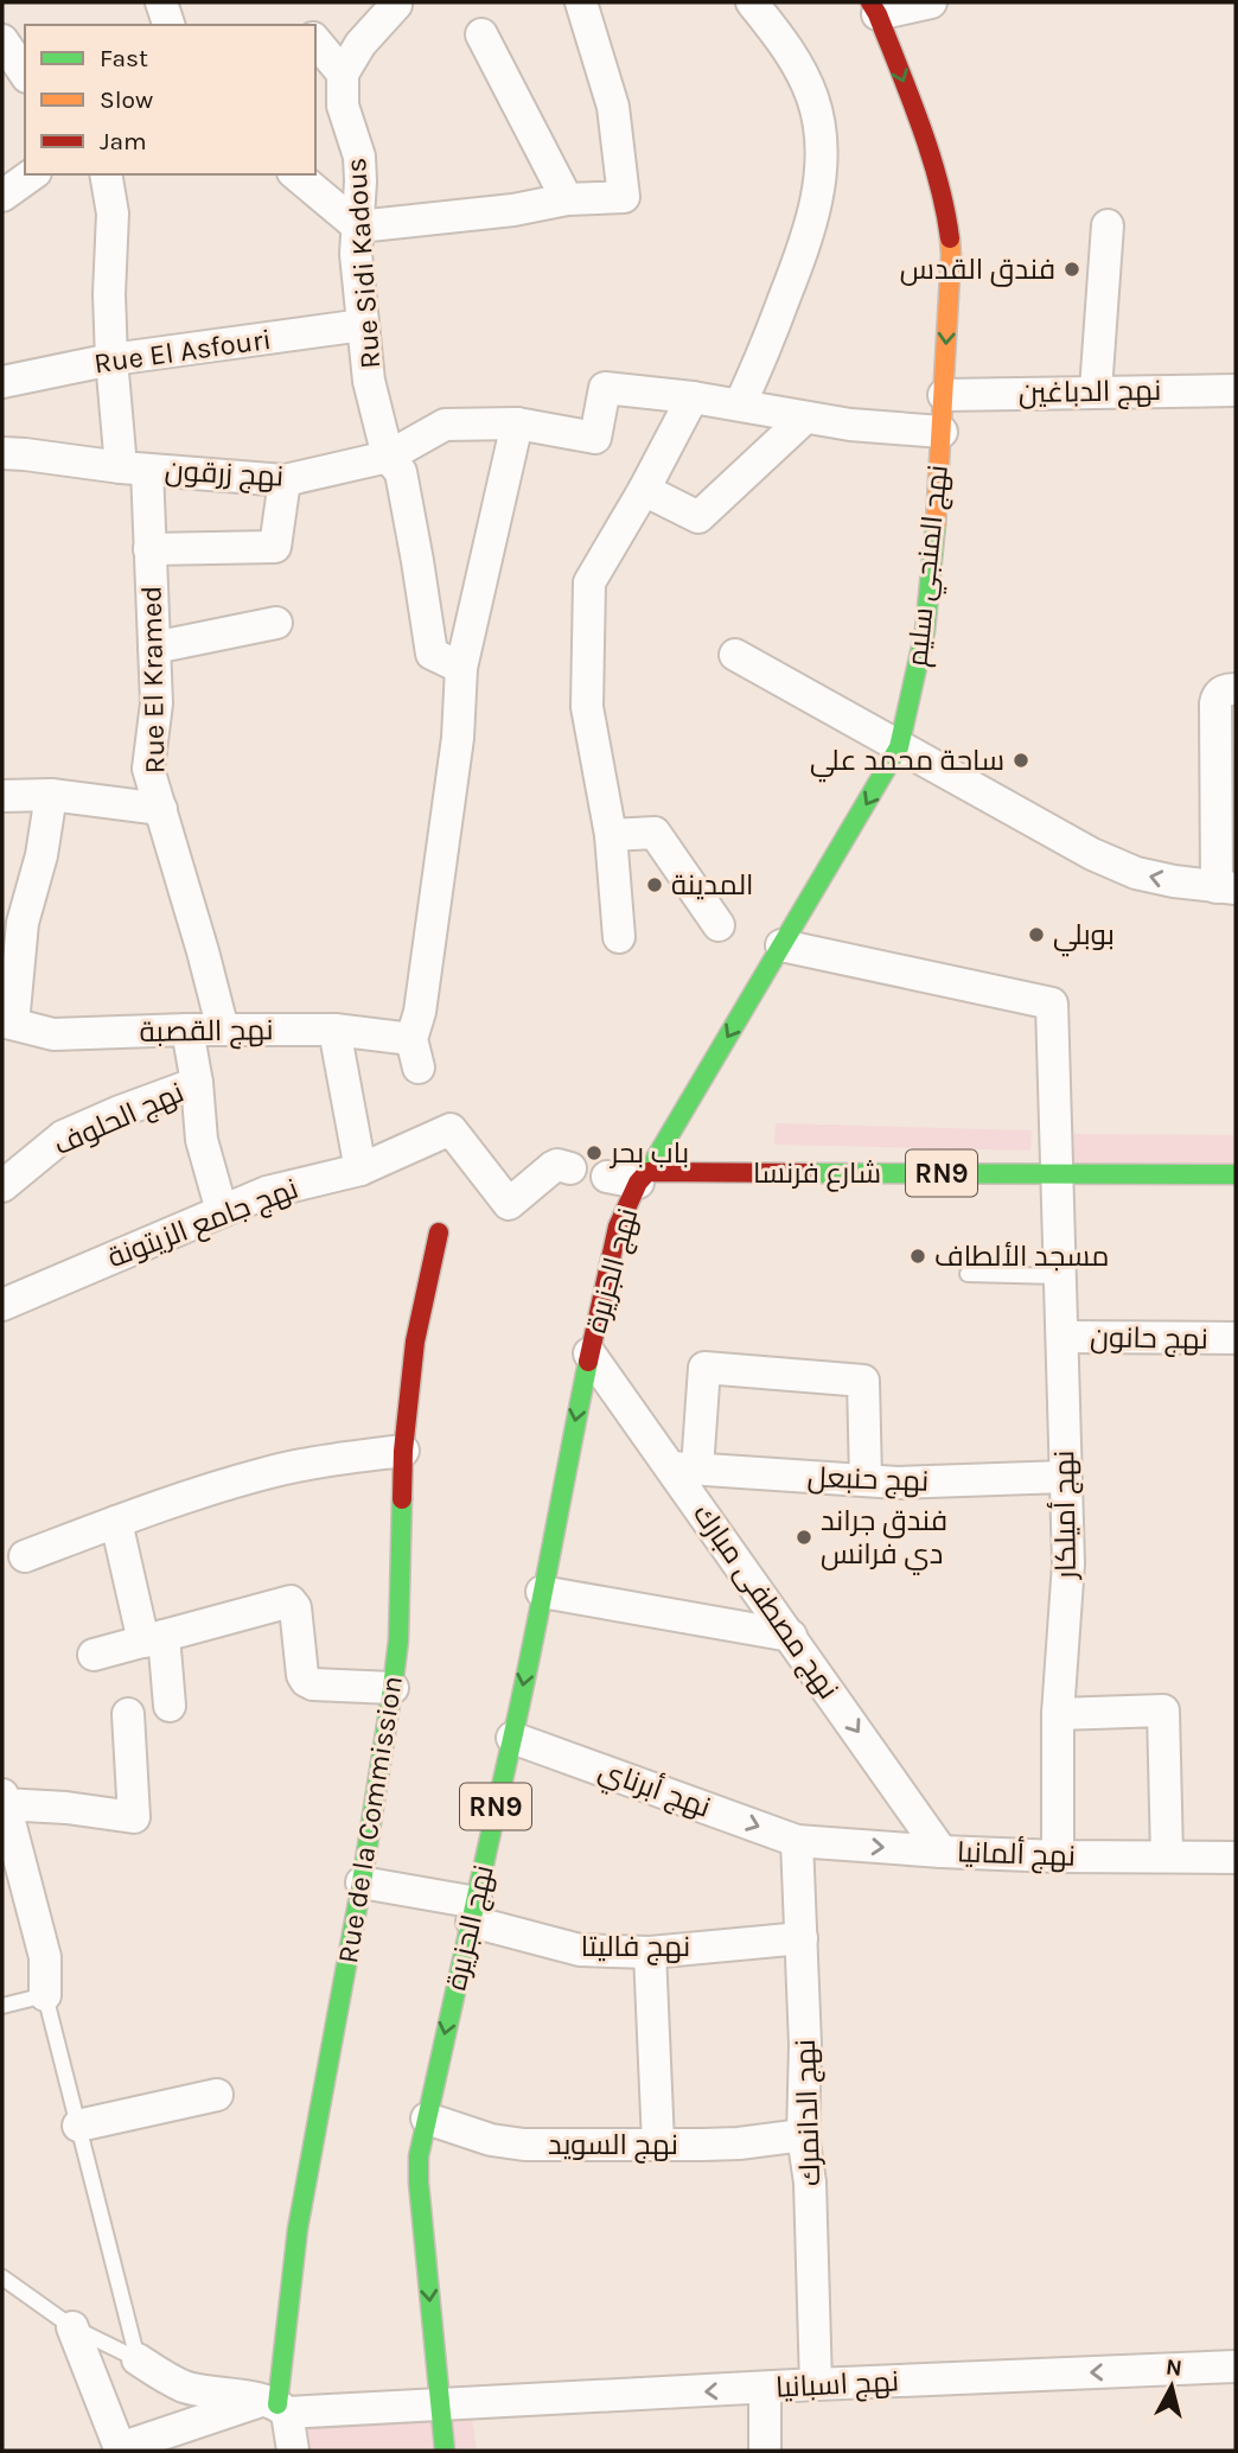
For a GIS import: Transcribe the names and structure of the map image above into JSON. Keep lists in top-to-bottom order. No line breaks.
{"streets":{"main road":["نهج المنجي سليم","شارع فرنسا","RN9","نهج الجزيرة","Rue de la Commission"],"street":["Rue Sidi Kadous","Rue El Asfouri","نهج الدباغين","نهج زرقون","Rue El Kramed","نهج القصبة","نهج الحلوف","نهج جامع الزيتونة","نهج حانون","نهج حنبعل","نهج أميلكار","نهج مصطفى مبارك","نهج أبرناي","نهج ألمانيا","نهج فاليتا","نهج الدانمرك","نهج السويد","نهج اسبانيا"]},"crossings":[["Rue Sidi Kadous","Rue El Asfouri"],["Rue Sidi Kadous","نهج زرقون"],["Rue Sidi Kadous","نهج القصبة"],["Rue El Asfouri","Rue El Kramed"],["نهج الدباغين","نهج المنجي سليم"],["نهج زرقون","Rue El Kramed"],["نهج المنجي سليم","شارع فرنسا"],["نهج المنجي سليم","نهج الجزيرة"],["نهج المنجي سليم","نهج أميلكار"],["Rue El Kramed","نهج القصبة"],["شارع فرنسا","نهج الجزيرة"],["شارع فرنسا","نهج أميلكار"],["نهج الجزيرة","نهج مصطفى مبارك"],["نهج الجزيرة","نهج أبرناي"],["نهج الجزيرة","نهج فاليتا"],["نهج الجزيرة","نهج السويد"],["نهج الجزيرة","نهج اسبانيا"],["نهج حانون","نهج أميلكار"],["نهج حنبعل","نهج أميلكار"],["نهج حنبعل","نهج مصطفى مبارك"],["نهج أميلكار","نهج ألمانيا"],["نهج مصطفى مبارك","نهج ألمانيا"],["نهج أبرناي","نهج ألمانيا"],["نهج أبرناي","نهج الدانمرك"],["Rue de la Commission","نهج فاليتا"],["Rue de la Commission","نهج اسبانيا"],["نهج ألمانيا","نهج الدانمرك"],["نهج فاليتا","نهج الدانمرك"],["نهج الدانمرك","نهج السويد"],["نهج الدانمرك","نهج اسبانيا"]],"one_way":["نهج المنجي سليم","نهج الجزيرة","نهج مصطفى مبارك","نهج اسبانيا"],"places":["فندق القدس","ساحة محمد علي","المدينة","بوبلي","باب بحر","مسجد الألطاف","فندق جراند دي فرانس"],"legend":["Fast","Slow","Jam"],"north":"top"}
